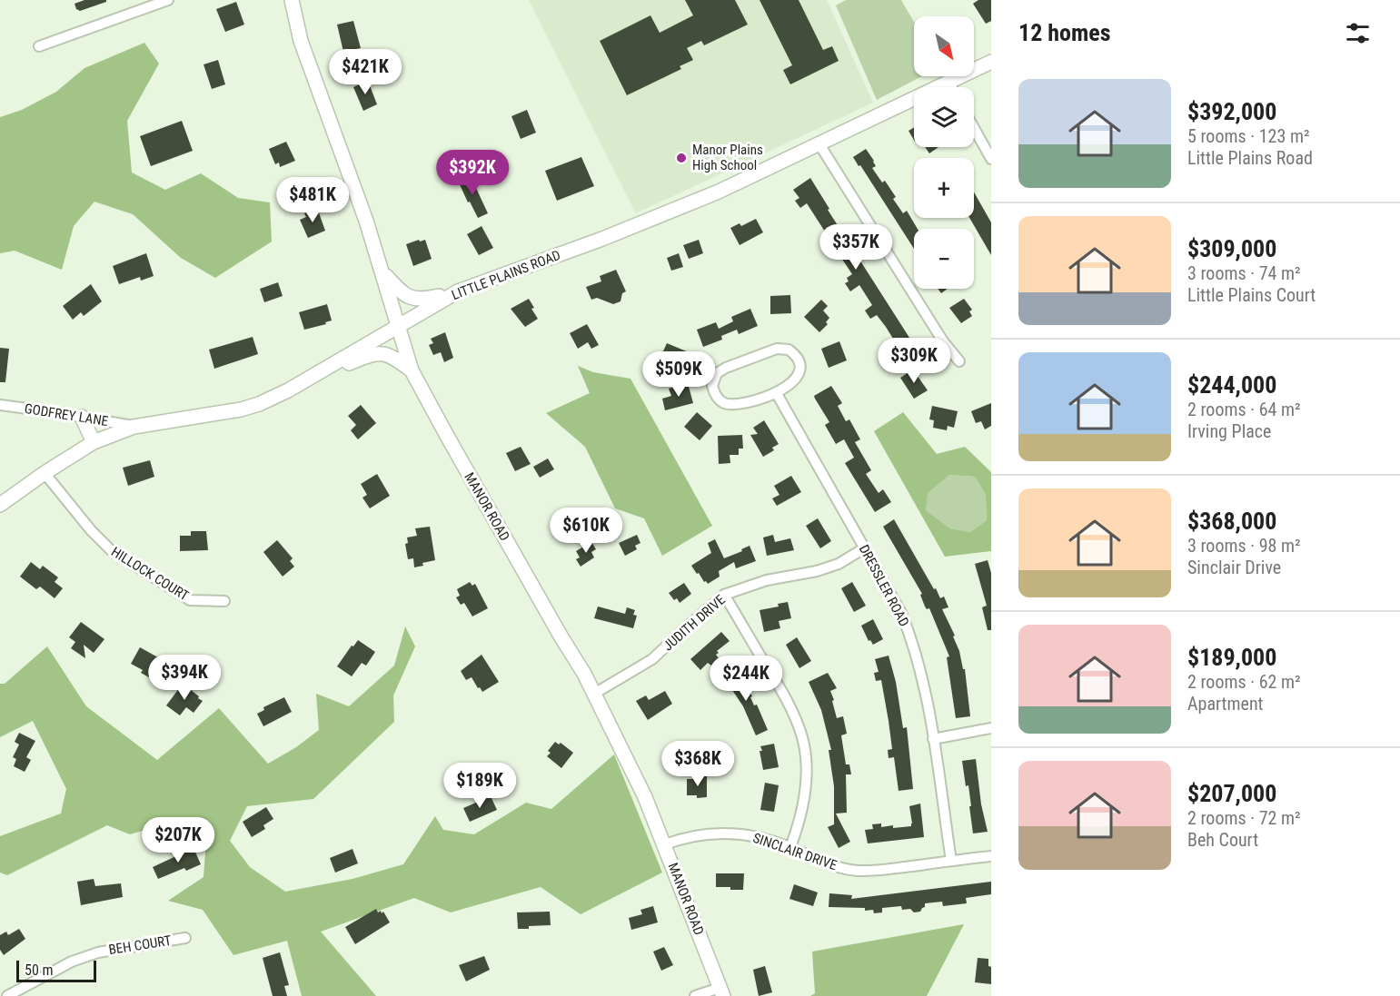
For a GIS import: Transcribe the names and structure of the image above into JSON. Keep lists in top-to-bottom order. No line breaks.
{"streets":{"street":["LITTLE PLAINS ROAD","GODFREY LANE","MANOR ROAD","HILLOCK COURT","DRESSLER ROAD","JUDITH DRIVE","SINCLAIR DRIVE","BEH COURT"]},"crossings":[["LITTLE PLAINS ROAD","GODFREY LANE"],["LITTLE PLAINS ROAD","MANOR ROAD"],["LITTLE PLAINS ROAD","HILLOCK COURT"],["MANOR ROAD","JUDITH DRIVE"],["MANOR ROAD","SINCLAIR DRIVE"],["DRESSLER ROAD","JUDITH DRIVE"],["DRESSLER ROAD","SINCLAIR DRIVE"]],"places":["Manor Plains High School"],"scale_bar":"50 m","north":"bottom right","page":{"heading":"12 homes","map_buttons":["+","−"],"price":["$421K","$392K","$481K","$357K","$309K","$509K","$610K","$394K","$244K","$368K","$189K","$207K"],"list":[{"name":"$392,000","note":"5 rooms · 123 m² · Little Plains Road"},{"name":"$309,000","note":"3 rooms · 74 m² · Little Plains Court"},{"name":"$244,000","note":"2 rooms · 64 m² · Irving Place"},{"name":"$368,000","note":"3 rooms · 98 m² · Sinclair Drive"},{"name":"$189,000","note":"2 rooms · 62 m² · Apartment"},{"name":"$207,000","note":"2 rooms · 72 m² · Beh Court"}],"scale":"50 m"}}
